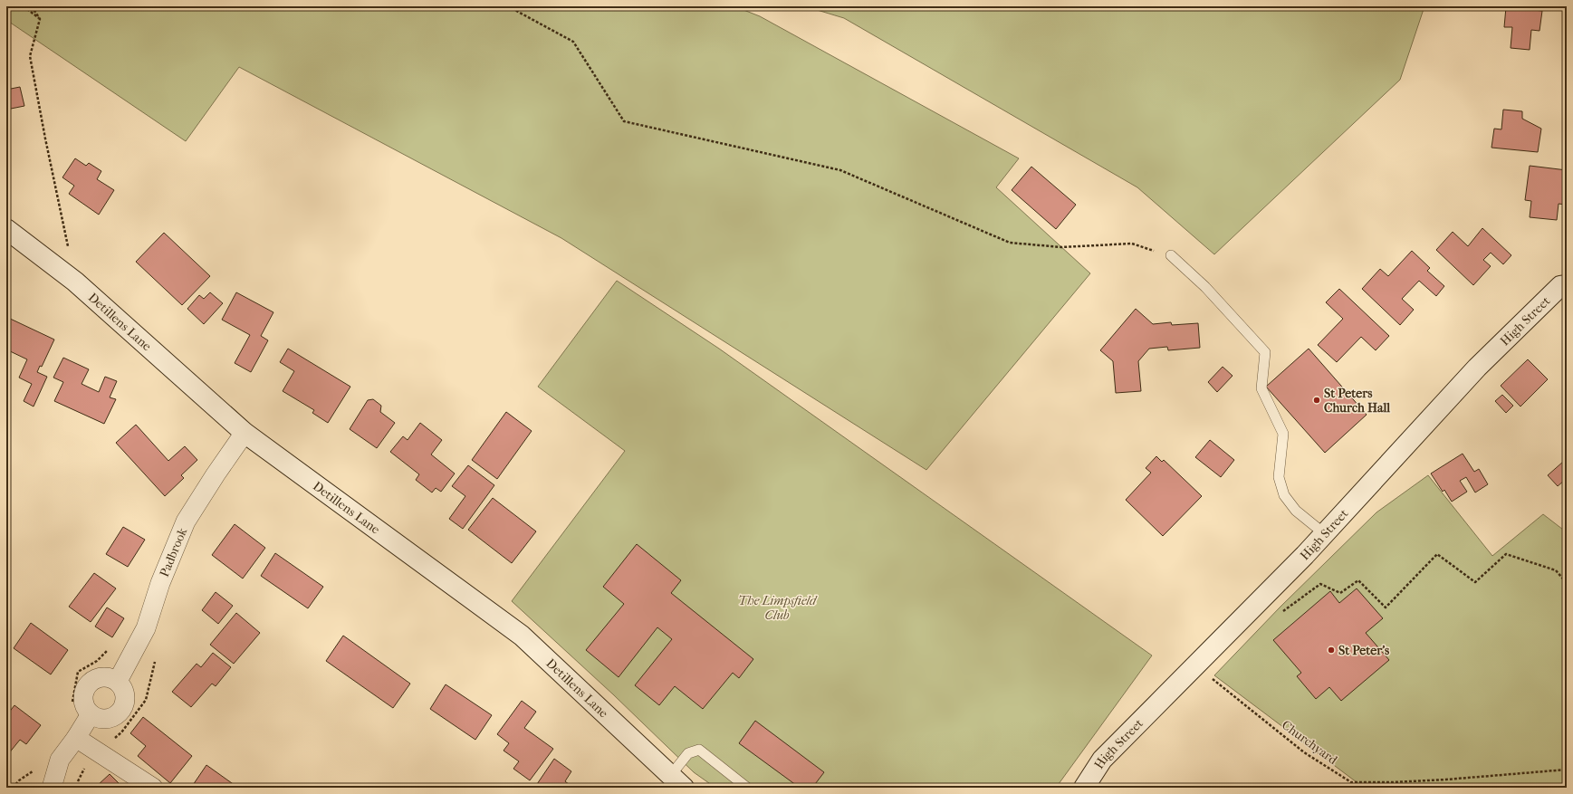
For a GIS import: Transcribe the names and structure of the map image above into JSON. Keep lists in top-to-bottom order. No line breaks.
{"streets":{"main road":["Detillens Lane","High Street"],"street":["Padbrook"],"path":["Churchyard"]},"crossings":[["Detillens Lane","Padbrook"]],"parks":["The Limpsfield Club"],"places":["St Peters Church Hall","St Peter's"]}
